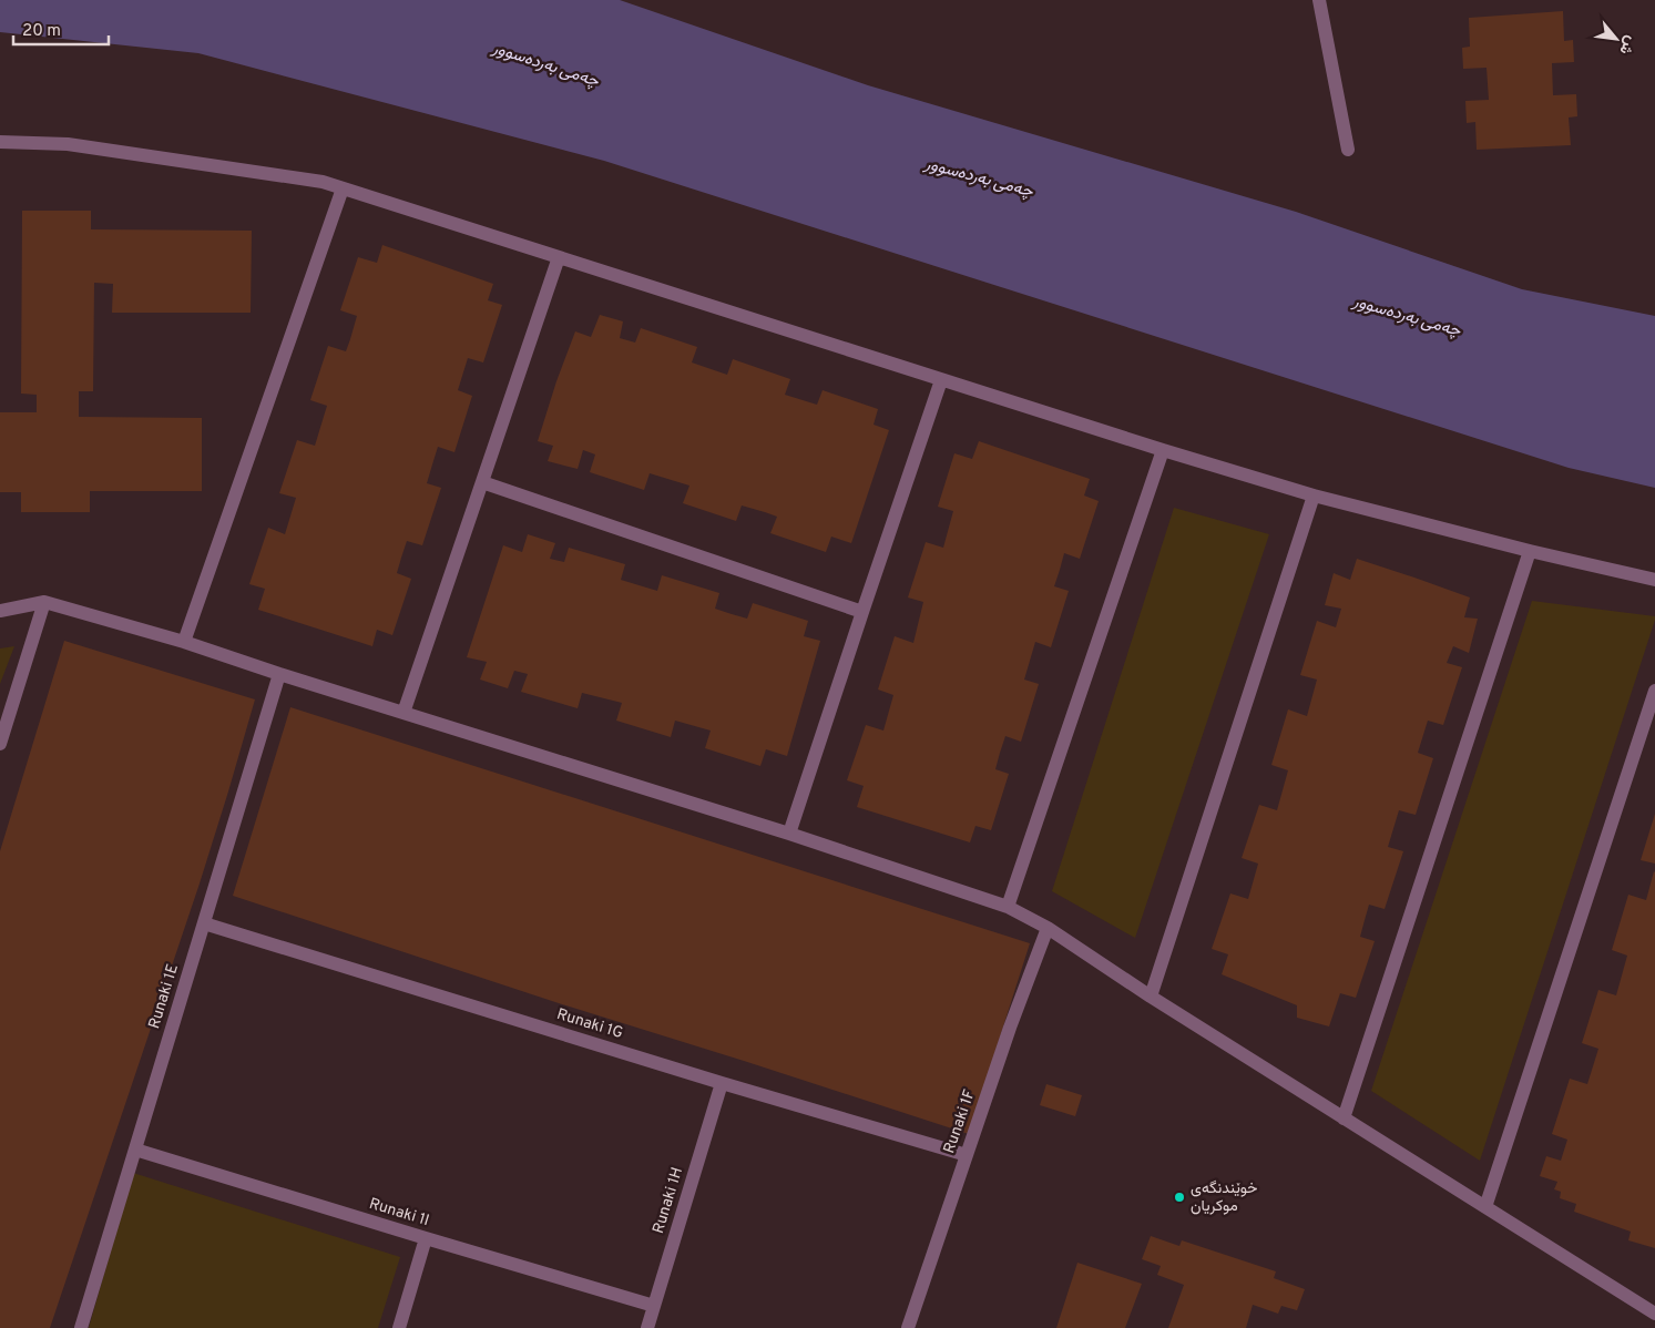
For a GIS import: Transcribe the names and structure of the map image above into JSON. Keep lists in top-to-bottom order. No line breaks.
{"streets":{"street":["Runaki 1E","Runaki 1G","Runaki 1F","Runaki 1H","Runaki 1I"]},"crossings":[["Runaki 1E","Runaki 1G"],["Runaki 1E","Runaki 1I"],["Runaki 1G","Runaki 1F"],["Runaki 1G","Runaki 1H"],["Runaki 1H","Runaki 1I"]],"water":["چەمی بەردەسوور"],"places":["خوێندنگەی موکریان"],"scale_bar":"20 m","north":"bottom right"}
